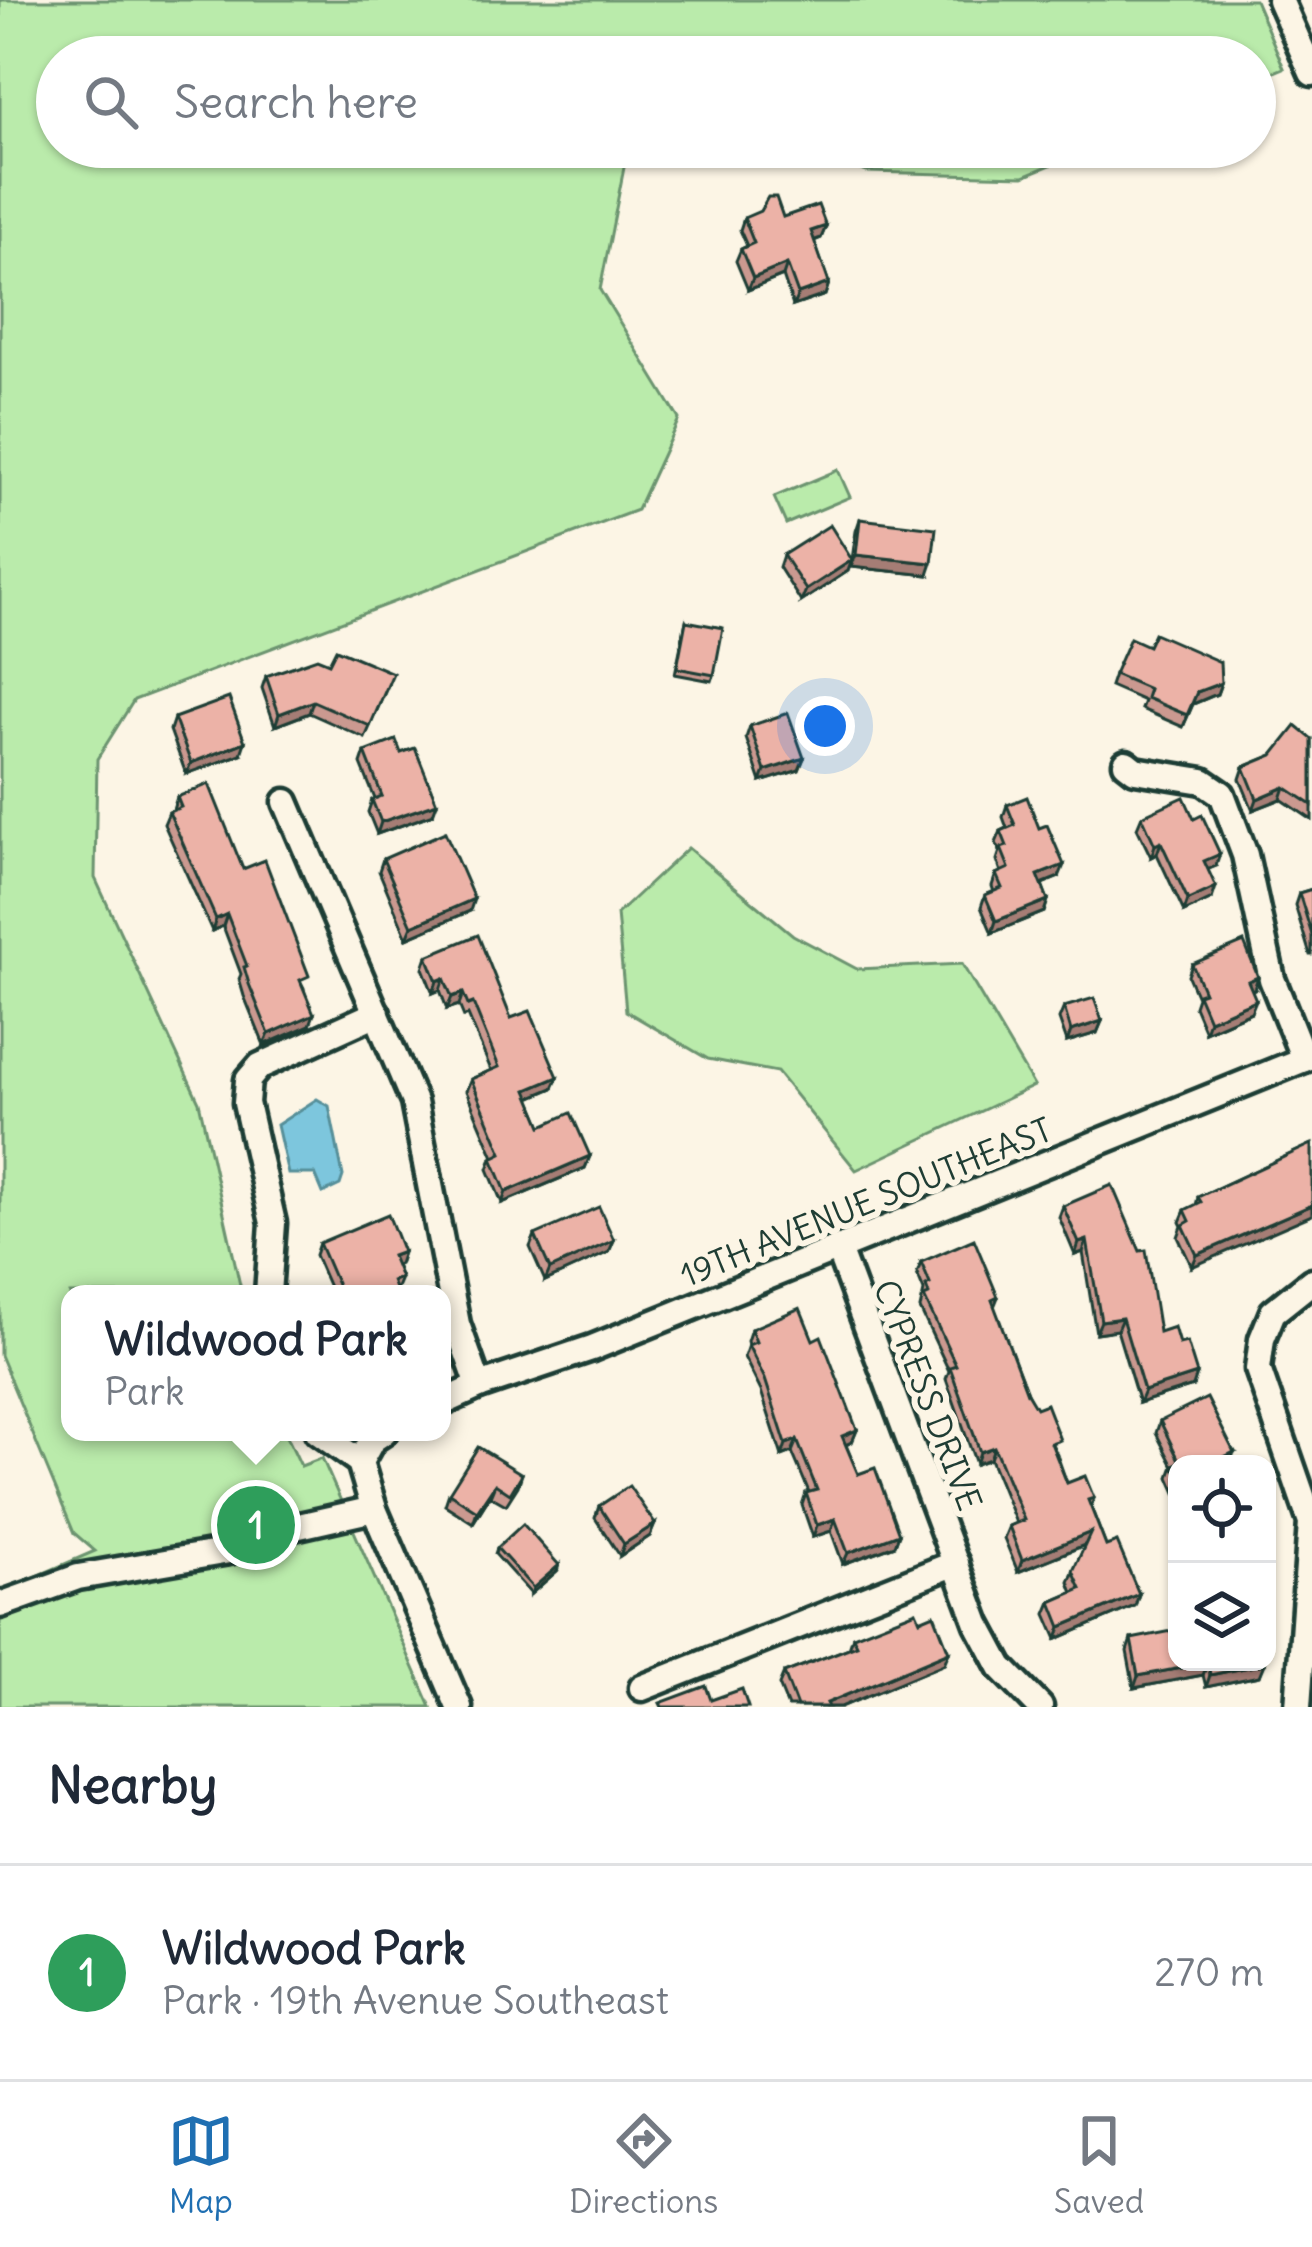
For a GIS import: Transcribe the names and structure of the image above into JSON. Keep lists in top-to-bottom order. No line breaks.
{"streets":{"street":["19TH AVENUE SOUTHEAST","CYPRESS DRIVE"]},"crossings":[["19TH AVENUE SOUTHEAST","CYPRESS DRIVE"]],"page":{"search":"Search here","popup":["Wildwood Park","Park"],"pins":"1","heading":"Nearby","list":[{"mark":"1","name":"Wildwood Park","note":"Park · 19th Avenue Southeast","value":"270 m"}],"nav":["Map","Directions","Saved"]}}
